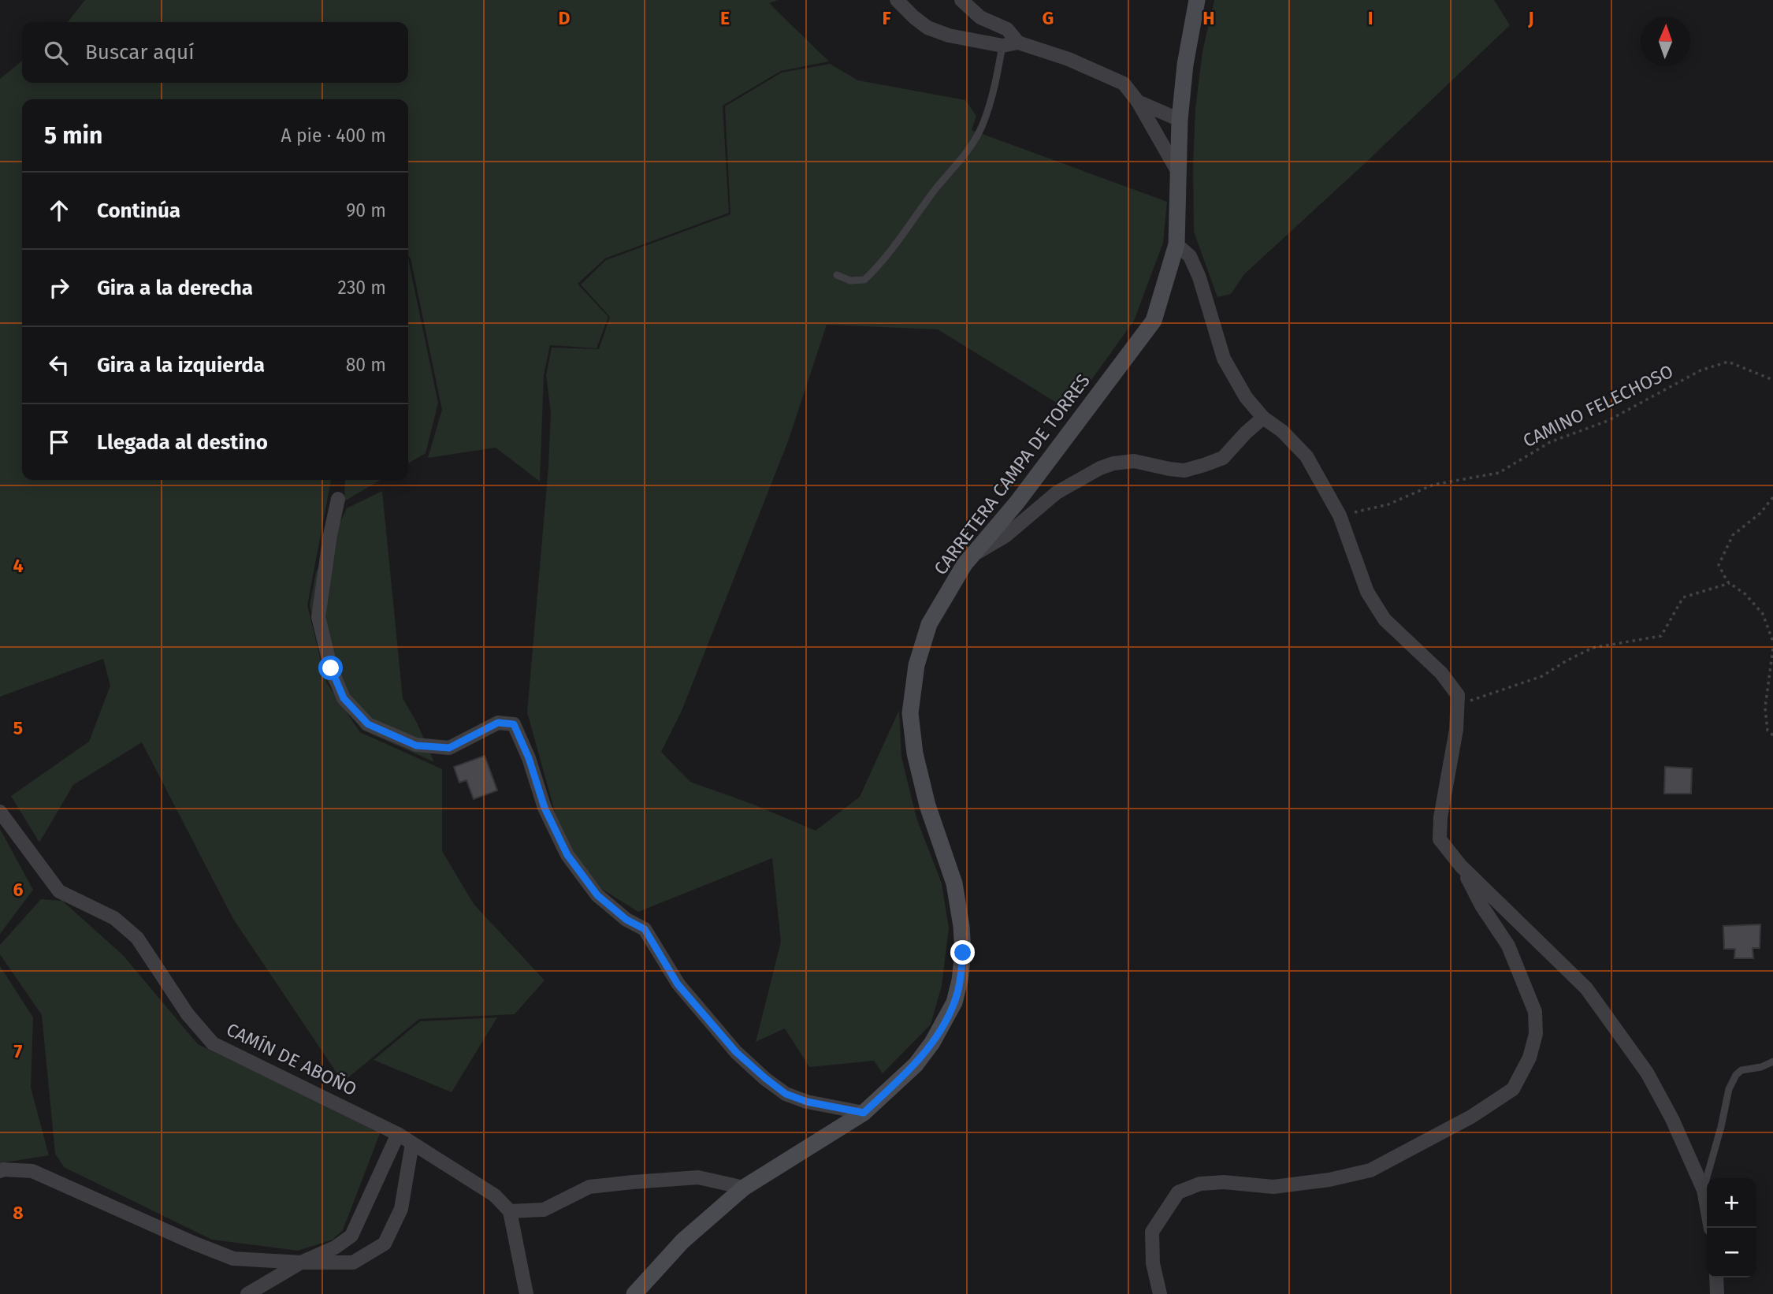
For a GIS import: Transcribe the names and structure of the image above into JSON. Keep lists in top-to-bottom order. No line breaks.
{"streets":{"street":["CARRETERA CAMPA DE TORRES","CAMÍN DE ABOÑO"],"path":["CAMINO FELECHOSO"]},"north":"top","page":{"search":"Buscar aquí","heading":["5 min","A pie · 400 m"],"list":[["Continúa","90 m"],["Gira a la derecha","230 m"],["Gira a la izquierda","80 m"],"Llegada al destino"],"map_buttons":["+","−"]},"grid":{"columns":["D","E","F","G","H","I","J"],"rows":["4","5","6","7","8"]}}
